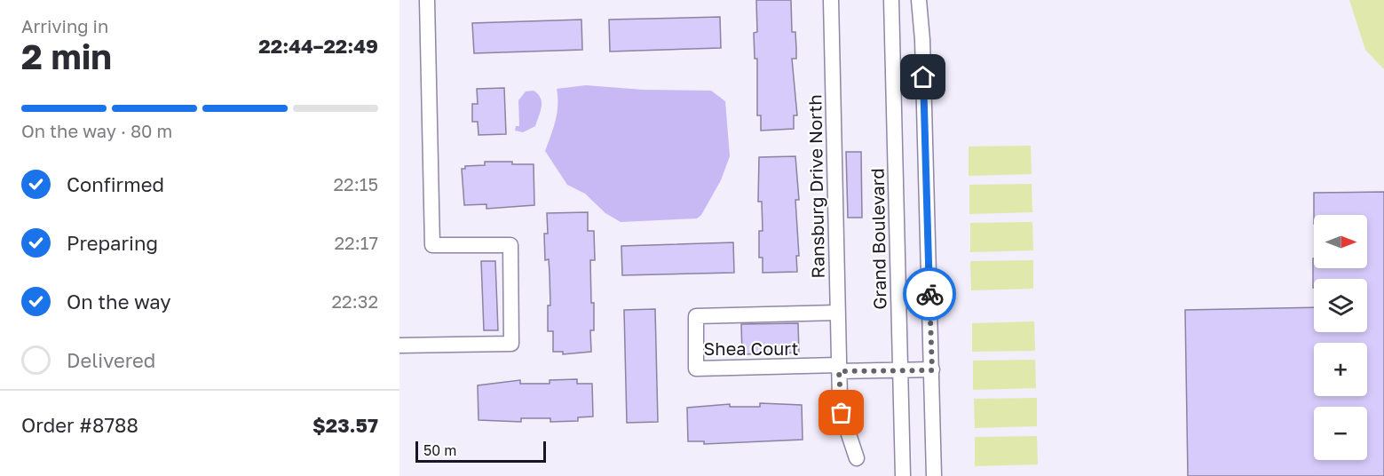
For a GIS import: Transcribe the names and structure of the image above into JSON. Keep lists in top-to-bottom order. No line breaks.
{"streets":{"street":["Ransburg Drive North","Grand Boulevard","Shea Court"]},"crossings":[["Ransburg Drive North","Shea Court"]],"scale_bar":"50 m","north":"right","page":{"heading":["2 min","Arriving in","22:44–22:49"],"panel":["Order #8788","$23.57"],"bar":"On the way · 80 m","list":[["Confirmed","22:15"],["Preparing","22:17"],["On the way","22:32"],"Delivered"],"map_buttons":["+","−"],"scale":"50 m"}}
